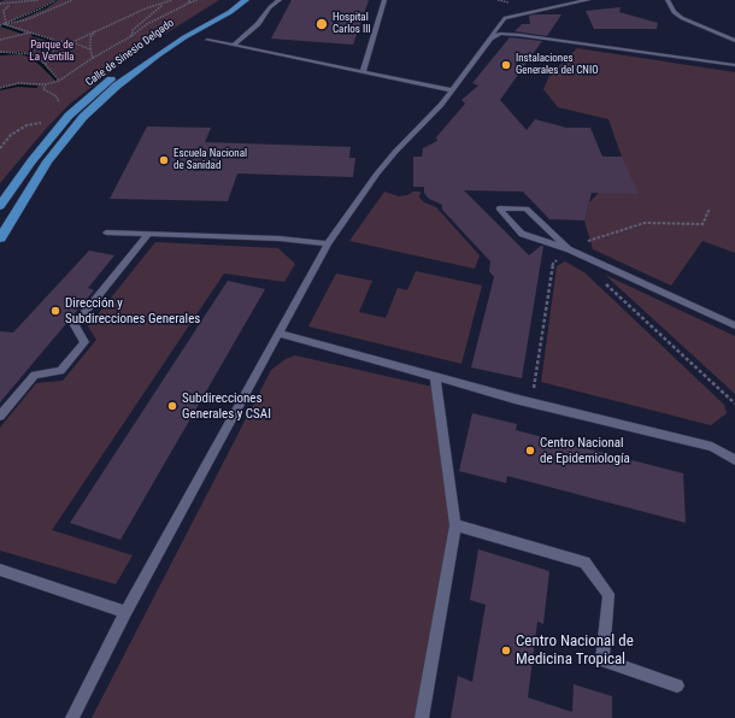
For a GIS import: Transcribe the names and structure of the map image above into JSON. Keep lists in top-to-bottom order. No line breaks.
{"streets":{"main road":["Calle de Sinesio Delgado"]},"parks":["Parque de La Ventilla"],"places":["Hospital Carlos III","Instalaciones Generales del CNIO","Escuela Nacional de Sanidad","Dirección y Subdirecciones Generales","Subdirecciones Generales y CSAI","Centro Nacional de Epidemiología","Centro Nacional de Medicina Tropical"]}
